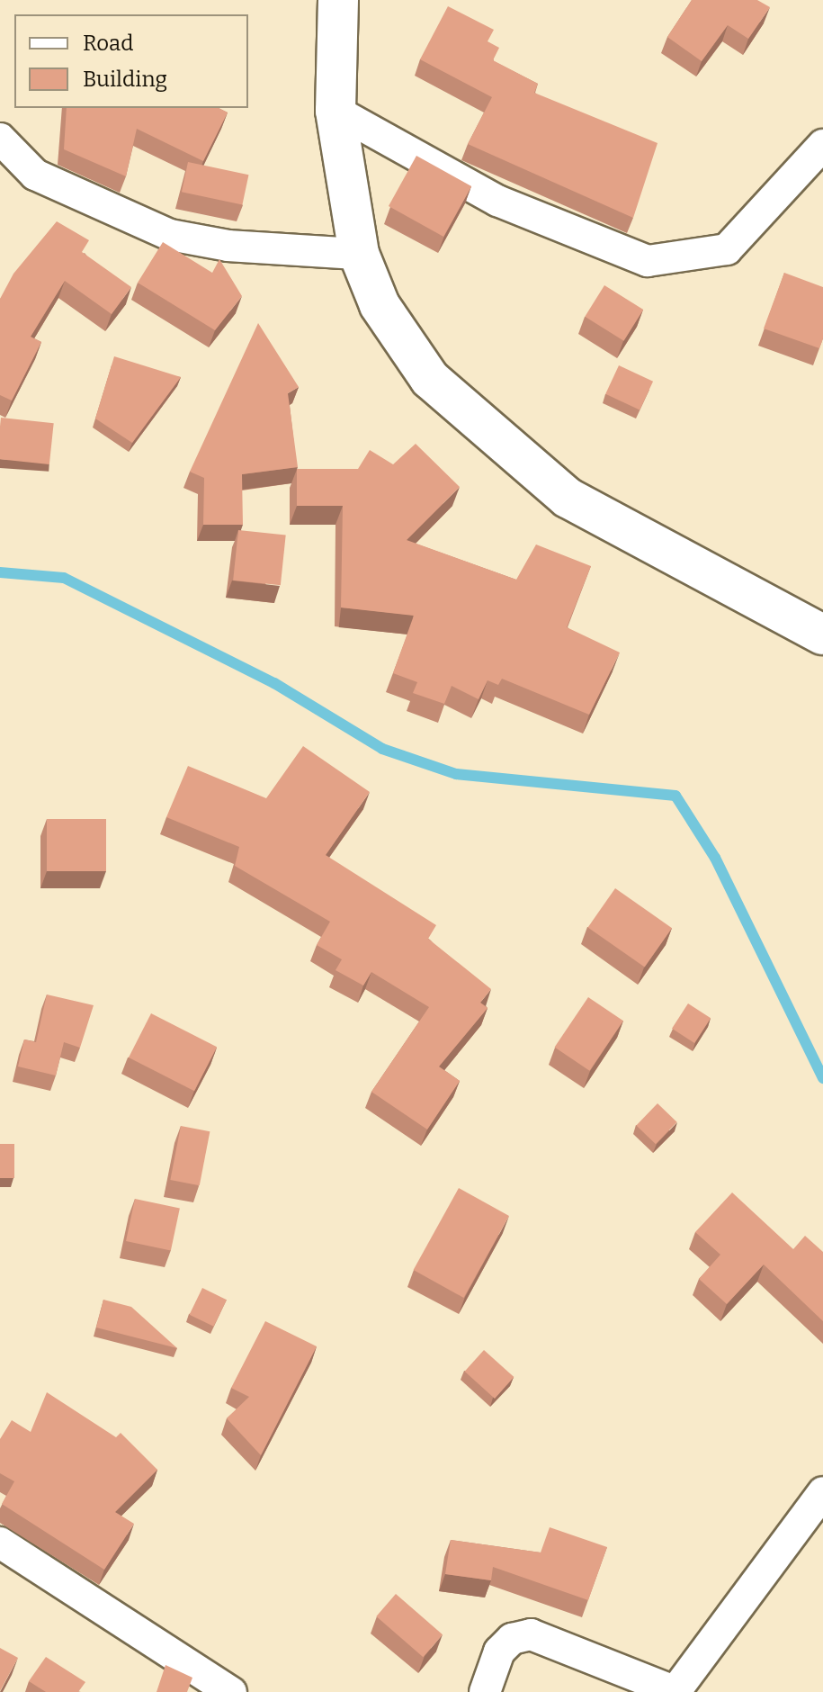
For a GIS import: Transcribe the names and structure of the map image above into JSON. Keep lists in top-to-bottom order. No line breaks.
{"legend":["Road","Building"]}
